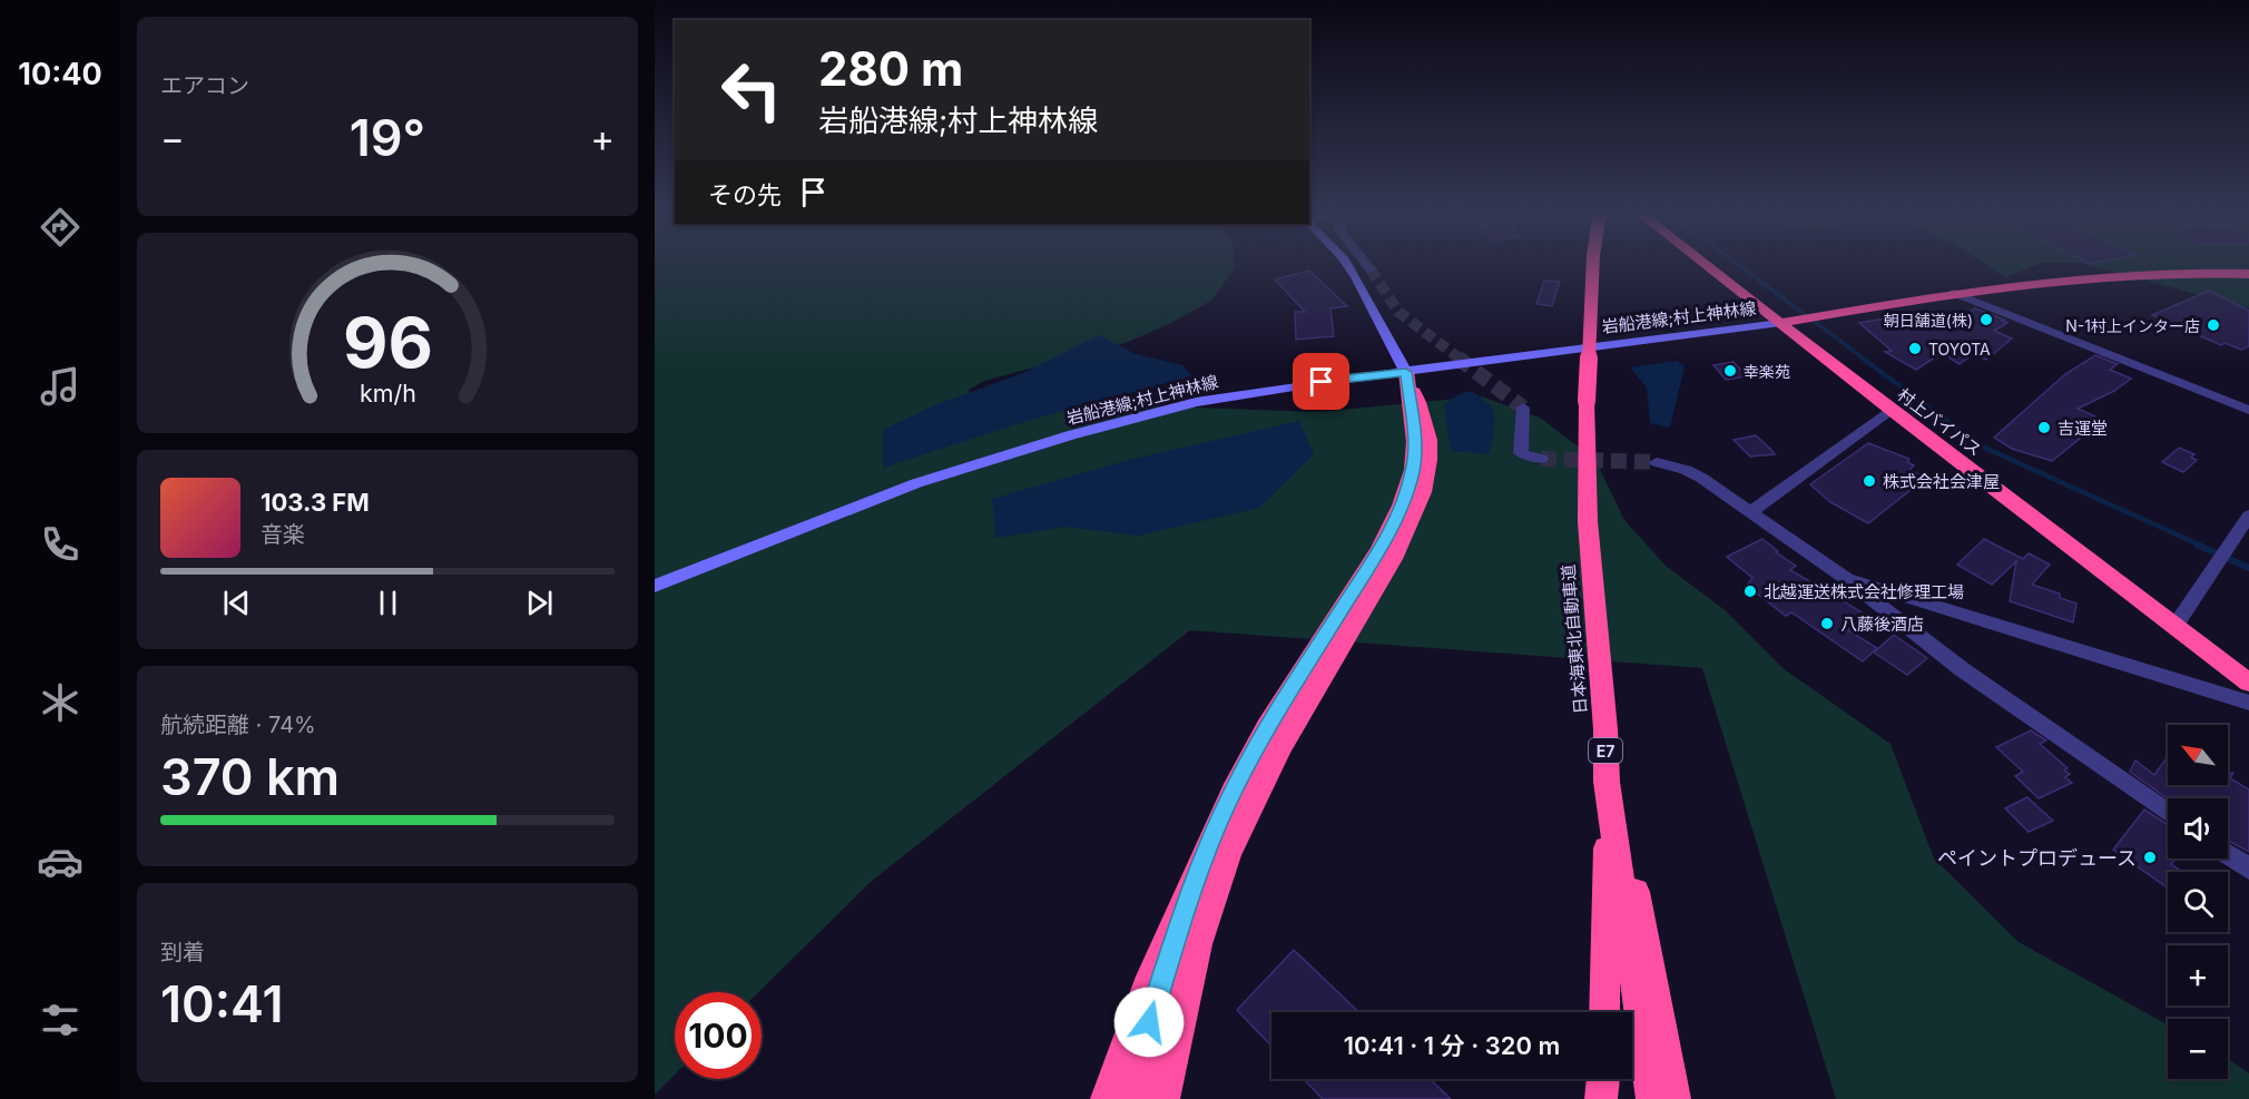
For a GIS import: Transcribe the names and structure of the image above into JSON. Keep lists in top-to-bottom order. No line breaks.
{"streets":{"highway":["村上バイパス","日本海東北自動車道","E7"],"main road":["岩船港線;村上神林線"]},"crossings":[["岩船港線;村上神林線","村上バイパス"]],"places":["朝日舗道(株)","N-1村上インター店","TOYOTA","幸楽苑","吉運堂","株式会社会津屋","北越運送株式会社修理工場","八藤後酒店","ペイントプロデュース"],"north":"top left","page":{"tabs":"10:40","tile":["エアコン",["航続距離 · 74%","370 km"],["到着","10:41"]],"turn":["280 m","岩船港線;村上神林線"],"heat":["−","19°","+"],"then":"その先","song":["103.3 FM","音楽"],"map_buttons":["+","−"],"limit":"100","trip":"10:41 · 1 分 · 320 m","gauge":["96","km/h"]}}
